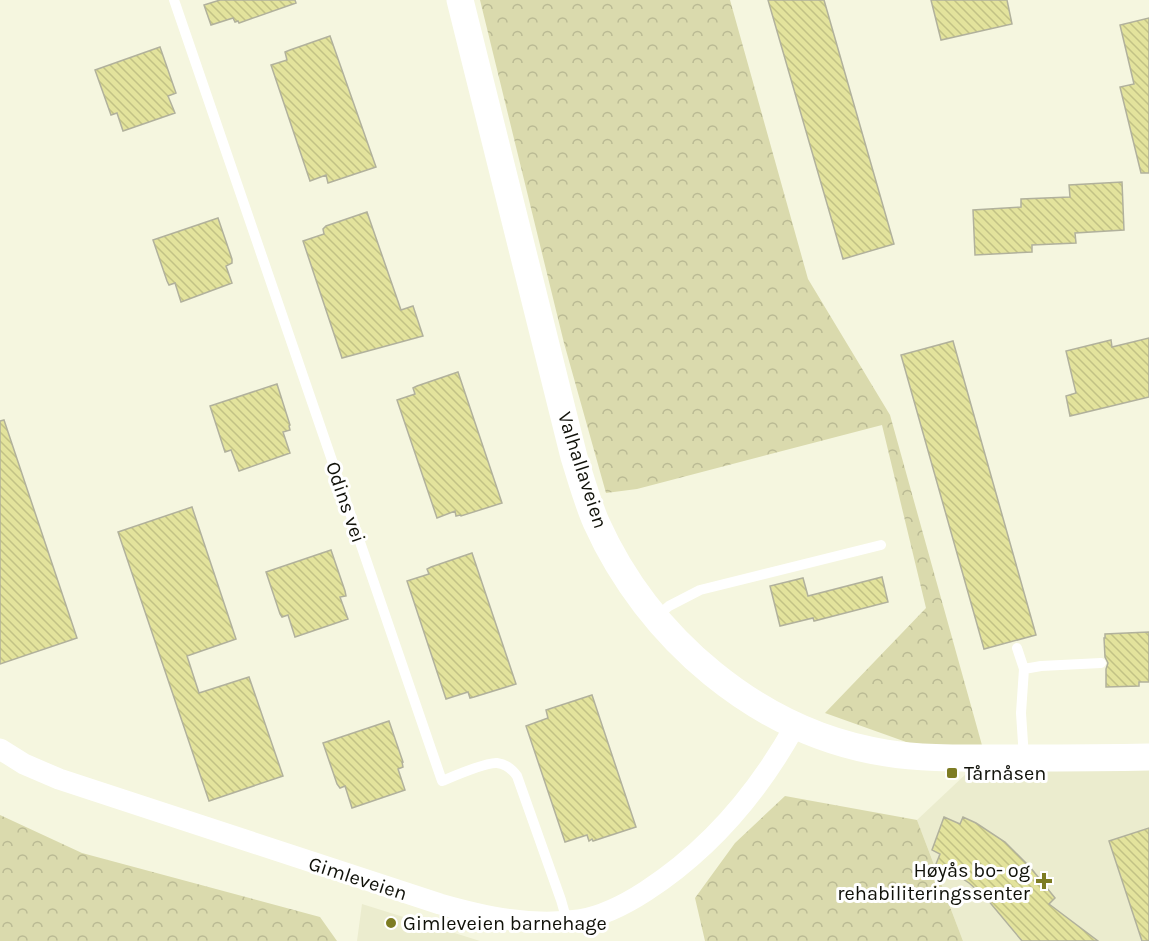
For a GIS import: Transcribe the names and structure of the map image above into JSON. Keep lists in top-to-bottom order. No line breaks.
{"streets":{"street":["Valhallaveien","Gimleveien"],"lane":["Odins vei"]},"crossings":[["Valhallaveien","Gimleveien"],["Odins vei","Gimleveien"]],"places":{"transit":["Tårnåsen"],"health":["Høyås bo- og rehabiliteringssenter"],"other":["Gimleveien barnehage"]}}
